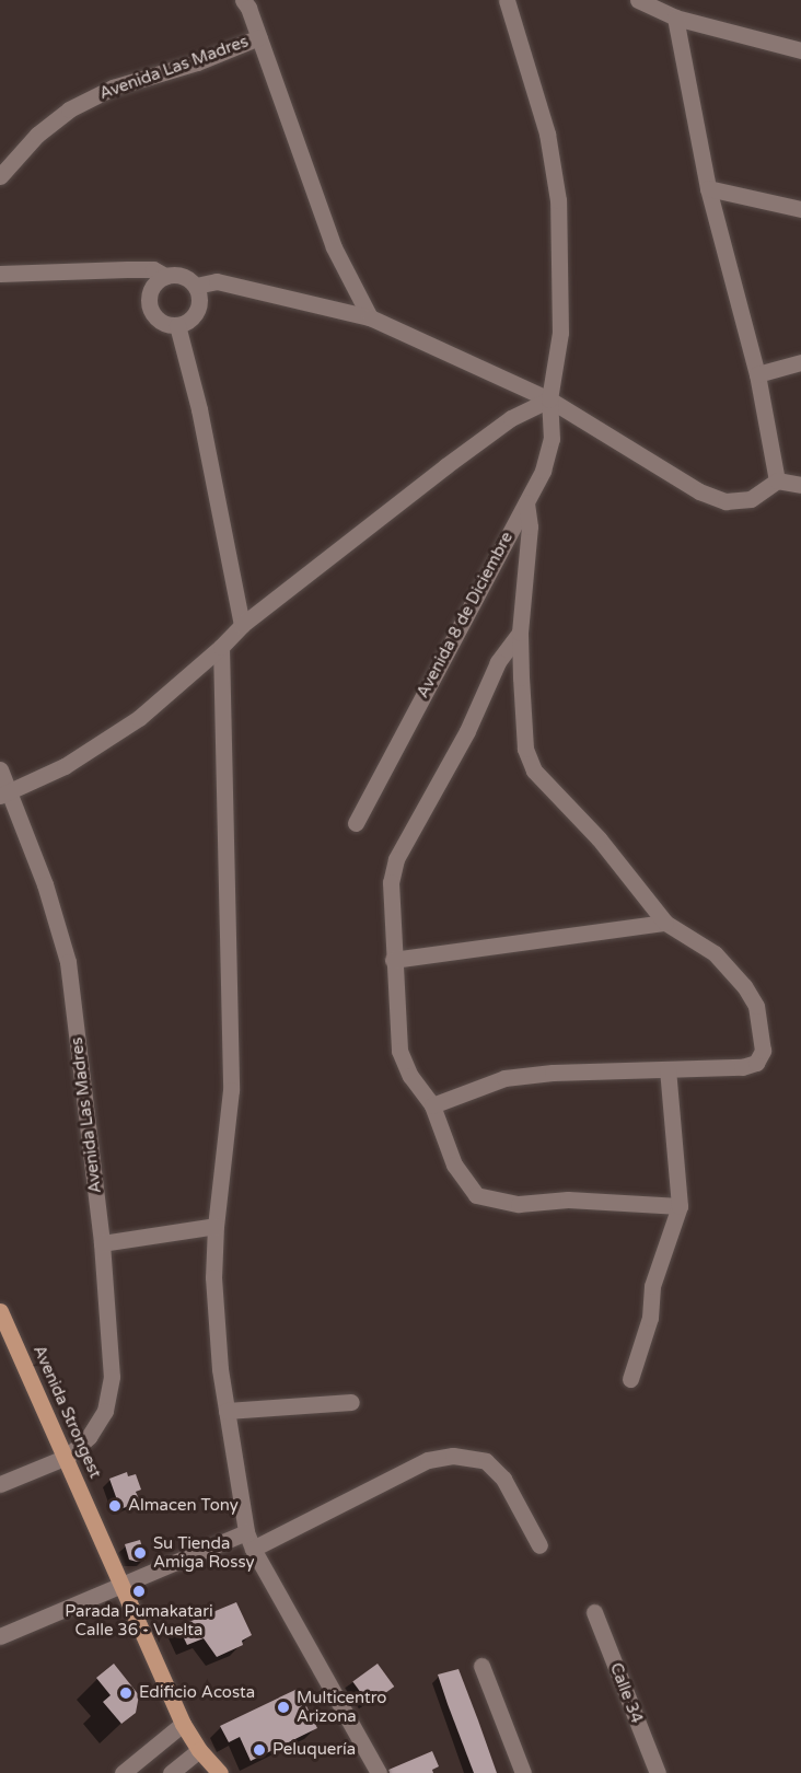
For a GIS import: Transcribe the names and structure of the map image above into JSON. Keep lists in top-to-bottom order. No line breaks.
{"streets":{"main road":["Avenida Strongest"],"street":["Avenida Las Madres","Avenida 8 de Diciembre","Calle 34"]},"crossings":[["Avenida Las Madres","Avenida Strongest"]],"places":["Almacen Tony","Su Tienda Amiga Rossy","Parada Pumakatari Calle 36 - Vuelta","Edificio Acosta","Multicentro Arizona","Peluquería"]}
